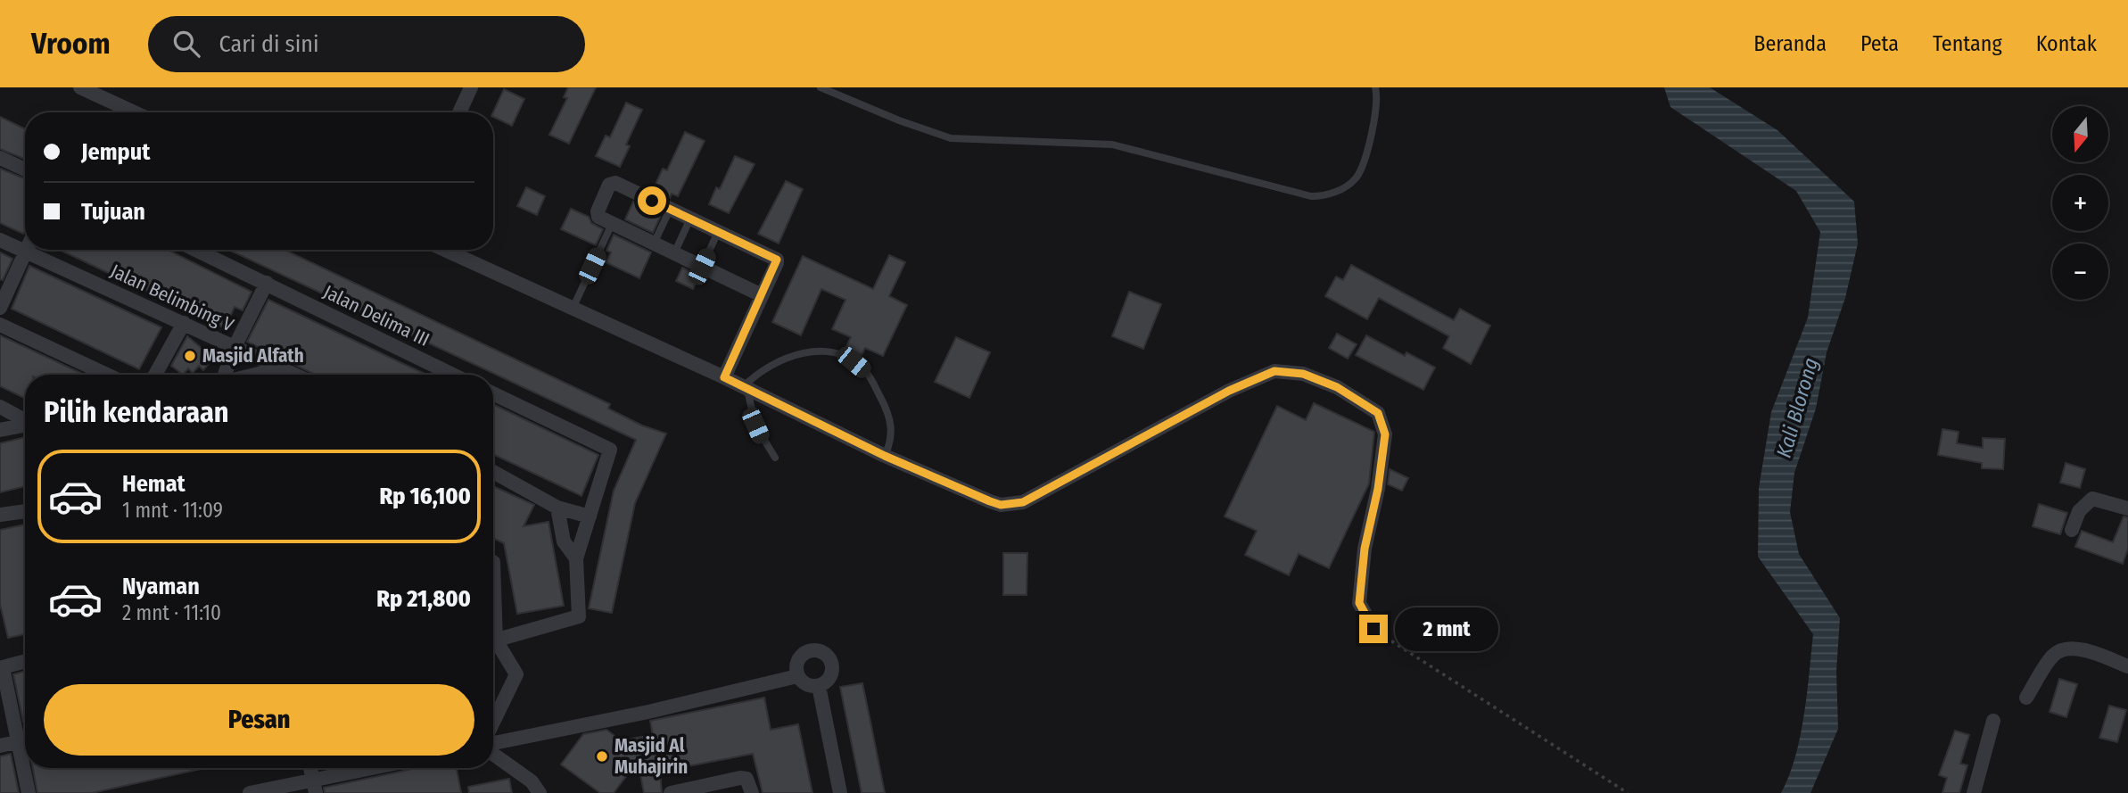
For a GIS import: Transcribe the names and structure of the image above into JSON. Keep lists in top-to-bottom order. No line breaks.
{"streets":{"street":["Jalan Belimbing V","Jalan Delima III"]},"water":["Kali Blorong"],"places":["Masjid Alfath","Masjid Al Muhajirin"],"north":"bottom","page":{"header":"Vroom","search":"Cari di sini","nav":["Beranda","Peta","Tentang","Kontak"],"map_buttons":["+","−"],"banner":["Jemput","Tujuan"],"heading":"Pilih kendaraan","list":[{"name":"Hemat","note":"1 mnt · 11:09","value":"Rp 16,100"},{"name":"Nyaman","note":"2 mnt · 11:10","value":"Rp 21,800"}],"bubble":"2 mnt","buttons":"Pesan"}}
